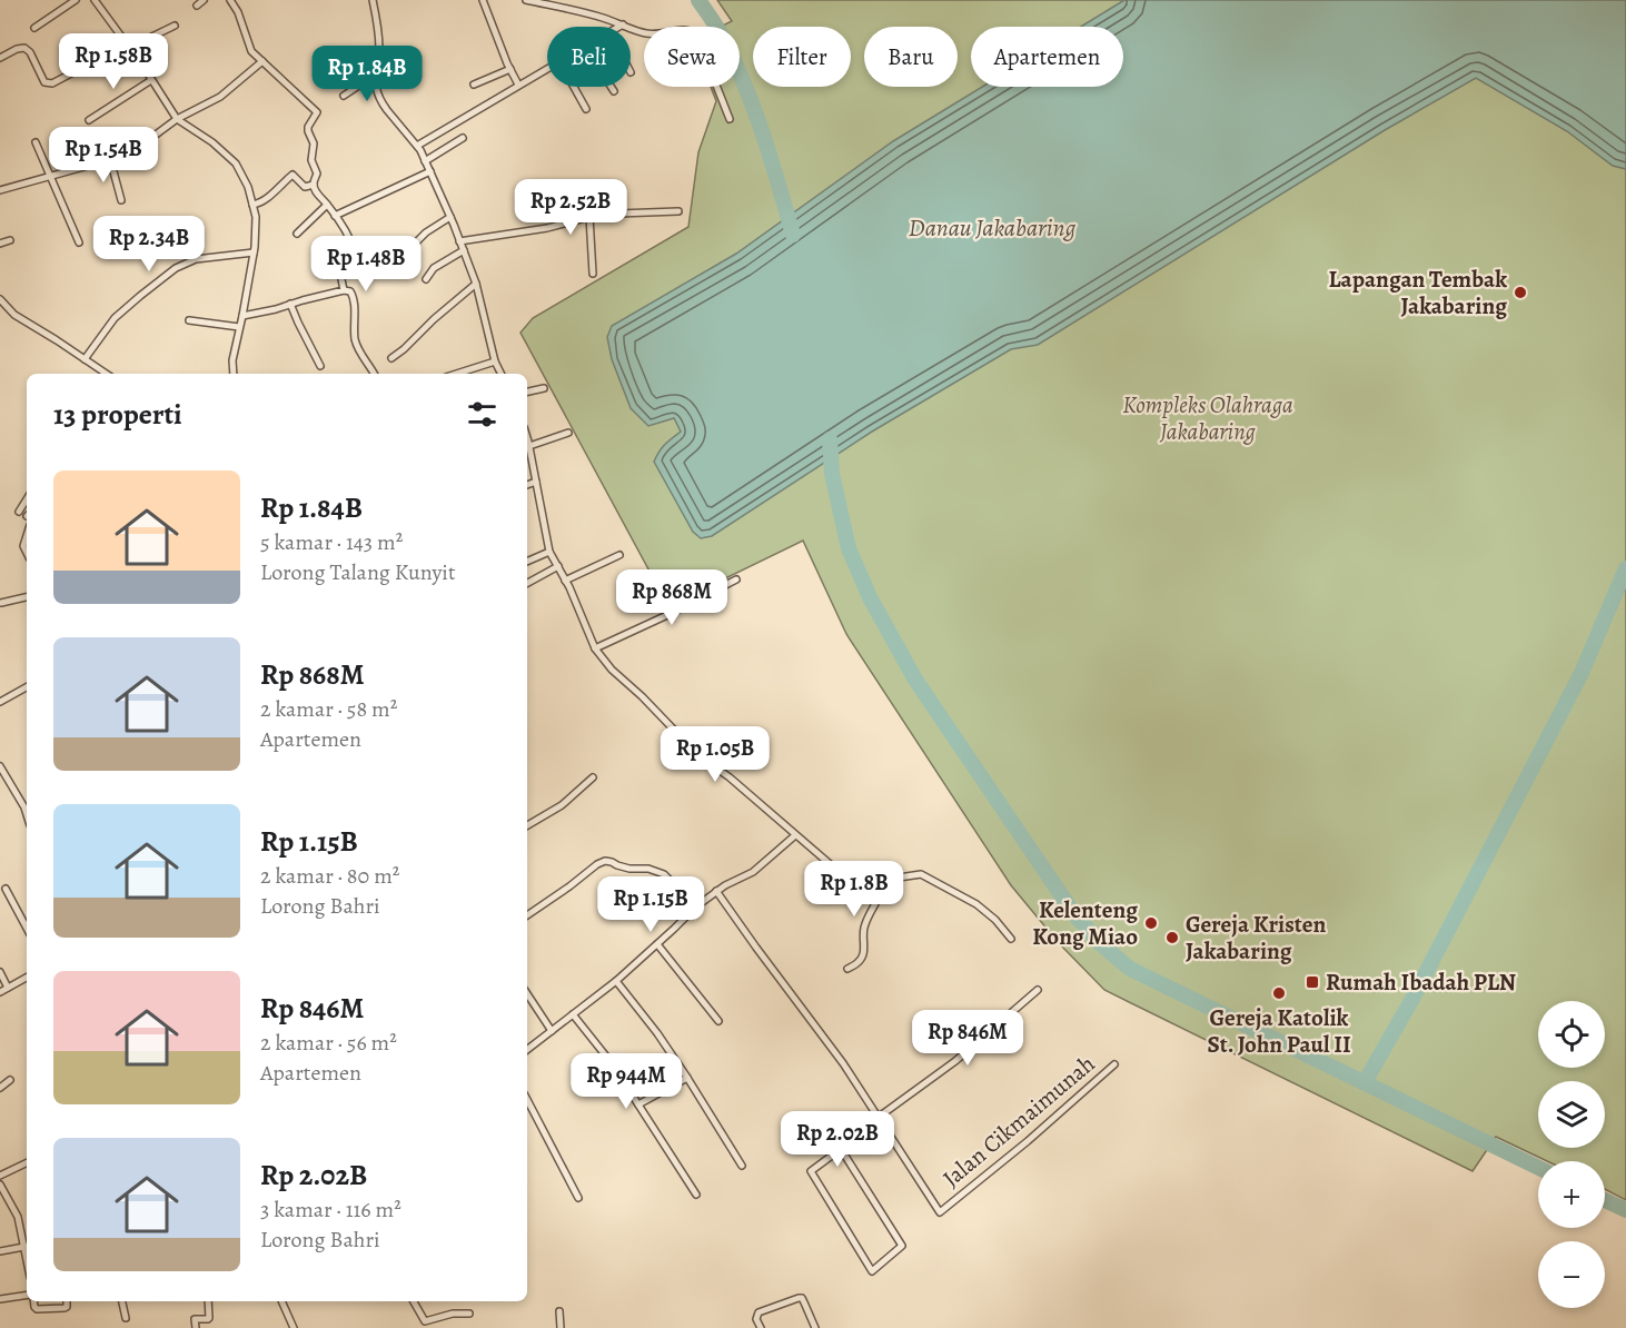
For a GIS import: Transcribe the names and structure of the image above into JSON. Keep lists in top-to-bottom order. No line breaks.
{"streets":{"street":["Jalan Cikmaimunah"]},"water":["Danau Jakabaring"],"parks":["Kompleks Olahraga Jakabaring"],"places":{"other":["Lapangan Tembak Jakabaring","Kelenteng Kong Miao","Gereja Kristen Jakabaring","Gereja Katolik St. John Paul II"],"transit":["Rumah Ibadah PLN"]},"page":{"chip":["Beli","Sewa","Filter","Baru","Apartemen"],"price":["Rp 1.58B","Rp 1.84B","Rp 1.54B","Rp 2.52B","Rp 2.34B","Rp 1.48B","Rp 868M","Rp 1.05B","Rp 1.8B","Rp 1.15B","Rp 846M","Rp 944M","Rp 2.02B"],"heading":"13 properti","list":[{"name":"Rp 1.84B","note":"5 kamar · 143 m² · Lorong Talang Kunyit"},{"name":"Rp 868M","note":"2 kamar · 58 m² · Apartemen"},{"name":"Rp 1.15B","note":"2 kamar · 80 m² · Lorong Bahri"},{"name":"Rp 846M","note":"2 kamar · 56 m² · Apartemen"},{"name":"Rp 2.02B","note":"3 kamar · 116 m² · Lorong Bahri"}],"map_buttons":["+","−"]}}
